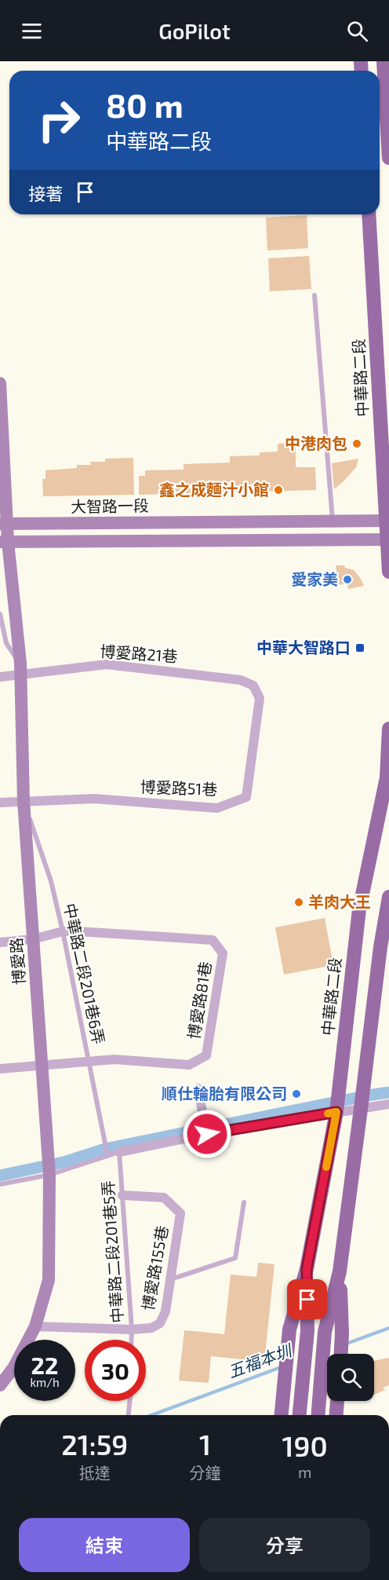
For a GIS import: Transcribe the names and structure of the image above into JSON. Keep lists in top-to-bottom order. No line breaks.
{"streets":{"main road":["中華路二段"],"street":["大智路一段","博愛路21巷","博愛路51巷","博愛路","博愛路81巷","博愛路155巷"],"lane":["中華路二段201巷6弄","中華路二段201巷5弄"]},"crossings":[["中華路二段","大智路一段"],["大智路一段","博愛路"],["博愛路21巷","博愛路51巷"],["博愛路21巷","博愛路"],["博愛路51巷","博愛路"],["博愛路51巷","中華路二段201巷6弄"],["博愛路","中華路二段201巷6弄"],["博愛路","博愛路81巷"],["博愛路","博愛路155巷"],["中華路二段201巷6弄","博愛路81巷"],["中華路二段201巷5弄","博愛路155巷"]],"water":["五福本圳"],"places":{"other":["中港肉包","鑫之成麵汁小館","愛家美","羊肉大王","順仕輪胎有限公司"],"transit":["中華大智路口"]},"page":{"header":"GoPilot","turn":["80 m","中華路二段"],"then":"接著","speed":"22 km/h","limit":"30","eta":["21:59","抵達","1","分鐘","190","m"],"buttons":["結束","分享"]}}
